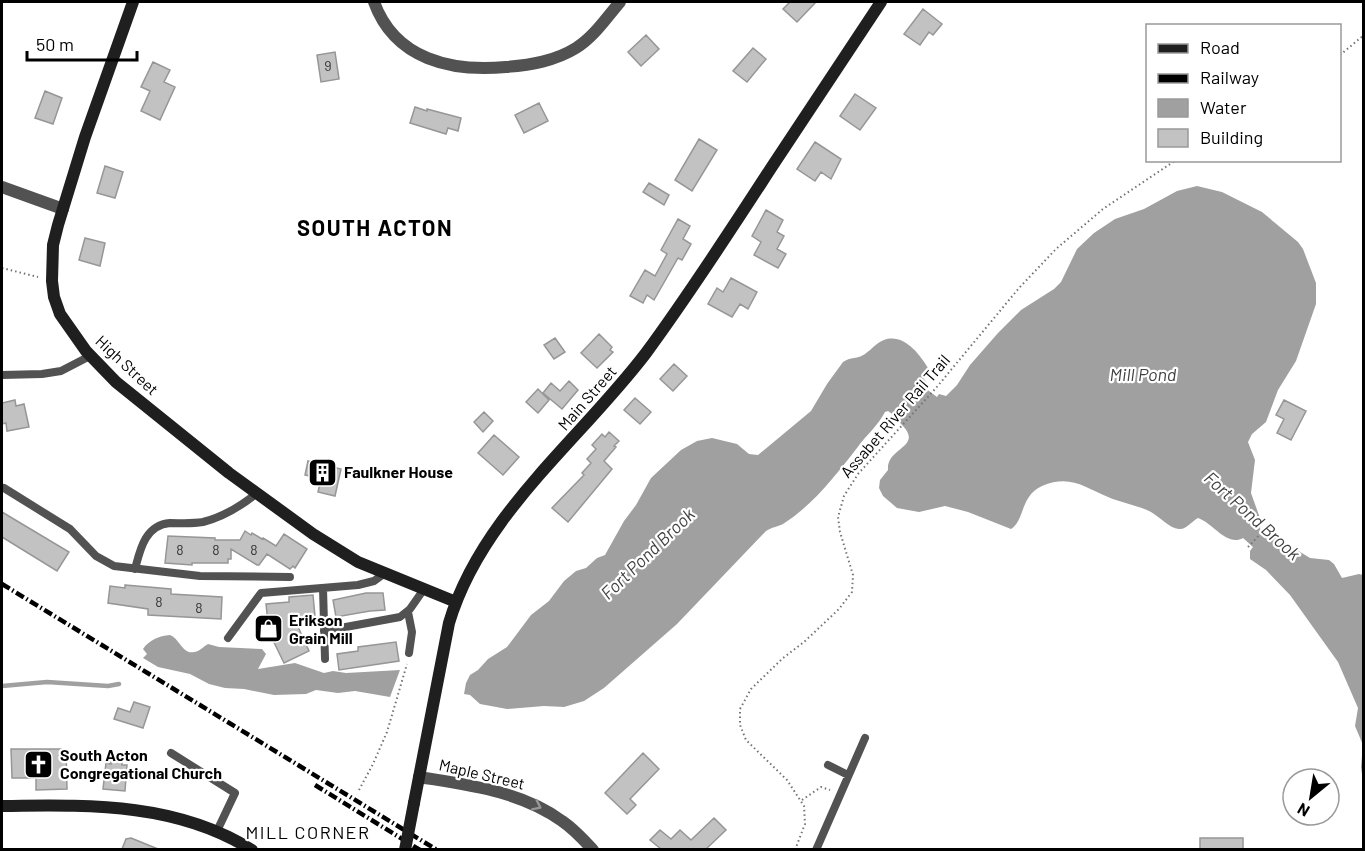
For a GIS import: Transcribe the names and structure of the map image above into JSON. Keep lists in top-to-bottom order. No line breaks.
{"streets":{"street":["High Street","Main Street","Maple Street"],"path":["Assabet River Rail Trail"]},"crossings":[["High Street","Main Street"],["Main Street","Maple Street"]],"one_way":["Maple Street"],"districts":["SOUTH ACTON","MILL CORNER"],"water":["Mill Pond","Fort Pond Brook"],"places":{"building":["Faulkner House"],"shop":["Erikson Grain Mill"],"church":["South Acton Congregational Church"]},"house_numbers":["9","8","8","8","8","8"],"legend":["Road","Railway","Water","Building"],"scale_bar":"50 m","north":"bottom left"}
